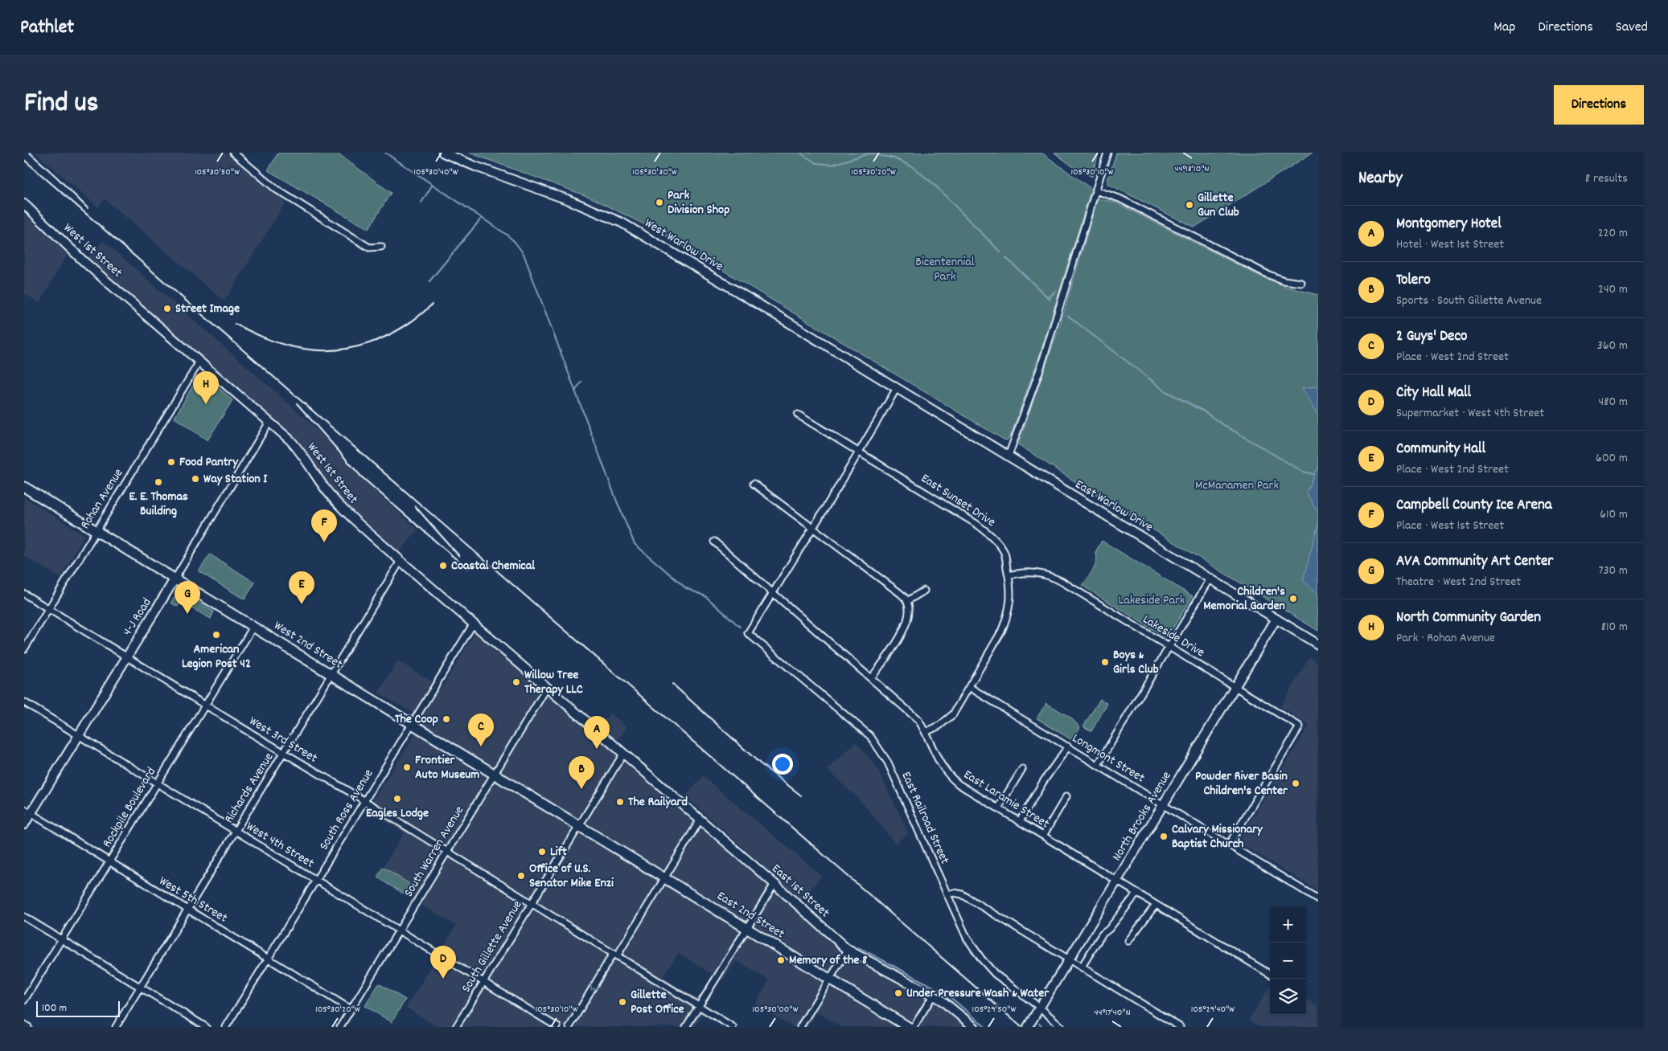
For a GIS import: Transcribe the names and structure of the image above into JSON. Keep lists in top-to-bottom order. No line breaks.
{"streets":{"main road":["West 2nd Street","East 2nd Street"],"street":["West Warlow Drive","West 1st Street","Rohan Avenue","East Sunset Drive","East Warlow Drive","4-J Road","Lakeside Drive","West 3rd Street","Longmont Street","Richards Avenue","East Laramie Street","Rockpile Boulevard","South Ross Avenue","North Brooks Avenue","East Railroad Street","West 4th Street","South Warren Avenue","East 1st Street","West 5th Street","South Gillette Avenue"]},"crossings":[["West Warlow Drive","East Warlow Drive"],["West 1st Street","Rohan Avenue"],["West 1st Street","4-J Road"],["West 1st Street","Richards Avenue"],["West 1st Street","South Ross Avenue"],["West 1st Street","South Warren Avenue"],["West 1st Street","East 1st Street"],["West 1st Street","South Gillette Avenue"],["Rohan Avenue","West 2nd Street"],["Rohan Avenue","West 3rd Street"],["East Sunset Drive","Lakeside Drive"],["East Sunset Drive","Longmont Street"],["East Sunset Drive","East Laramie Street"],["East Warlow Drive","North Brooks Avenue"],["4-J Road","West 2nd Street"],["4-J Road","West 3rd Street"],["4-J Road","West 4th Street"],["4-J Road","West 5th Street"],["Lakeside Drive","Longmont Street"],["Lakeside Drive","North Brooks Avenue"],["West 2nd Street","Richards Avenue"],["West 2nd Street","Rockpile Boulevard"],["West 2nd Street","South Ross Avenue"],["West 2nd Street","South Warren Avenue"],["West 2nd Street","East 2nd Street"],["West 2nd Street","South Gillette Avenue"],["West 3rd Street","Richards Avenue"],["West 3rd Street","Rockpile Boulevard"],["West 3rd Street","South Ross Avenue"],["West 3rd Street","South Warren Avenue"],["West 3rd Street","South Gillette Avenue"],["Longmont Street","North Brooks Avenue"],["Richards Avenue","West 4th Street"],["Richards Avenue","West 5th Street"],["East Laramie Street","North Brooks Avenue"],["East Laramie Street","East Railroad Street"],["Rockpile Boulevard","West 4th Street"],["Rockpile Boulevard","West 5th Street"],["South Ross Avenue","West 4th Street"],["South Ross Avenue","West 5th Street"],["North Brooks Avenue","East Railroad Street"],["West 4th Street","South Warren Avenue"],["West 4th Street","South Gillette Avenue"],["South Warren Avenue","West 5th Street"],["East 1st Street","South Gillette Avenue"],["East 2nd Street","South Gillette Avenue"]],"parks":["Bicentennial Park","McManamen Park","Lakeside Park"],"places":["Park Division Shop","Gillette Gun Club","Street Image","Food Pantry","Way Station I","E. E. Thomas Building","Coastal Chemical","Children's Memorial Garden","American Legion Post 42","Boys & Girls Club","Willow Tree Therapy LLC","The Coop","Frontier Auto Museum","Powder River Basin Children's Center","Eagles Lodge","The Railyard","Calvary Missionary Baptist Church","Lift","Office of U.S. Senator Mike Enzi","Memory of the 8","Under Pressure Wash & Water","Gillette Post Office"],"scale_bar":"100 m","page":{"header":"Pathlet","nav":["Map","Directions","Saved"],"title":"Find us","buttons":"Directions","heading":["Nearby","8 results"],"list":[{"mark":"A","name":"Montgomery Hotel","note":"Hotel · West 1st Street","value":"220 m"},{"mark":"B","name":"Tolero","note":"Sports · South Gillette Avenue","value":"240 m"},{"mark":"C","name":"2 Guys' Deco","note":"Place · West 2nd Street","value":"360 m"},{"mark":"D","name":"City Hall Mall","note":"Supermarket · West 4th Street","value":"480 m"},{"mark":"E","name":"Community Hall","note":"Place · West 2nd Street","value":"600 m"},{"mark":"F","name":"Campbell County Ice Arena","note":"Place · West 1st Street","value":"610 m"},{"mark":"G","name":"AVA Community Art Center","note":"Theatre · West 2nd Street","value":"730 m"},{"mark":"H","name":"North Community Garden","note":"Park · Rohan Avenue","value":"810 m"}],"pins":["H","F","E","G","C","A","B","D"],"map_buttons":["+","−"],"scale":"100 m"},"coordinates":["44°18'10\"N","105°30'10\"W","105°30'50\"W","105°30'40\"W","105°30'30\"W","105°30'20\"W","105°30'00\"W","105°29'50\"W","105°29'40\"W","44°17'40\"N"]}
